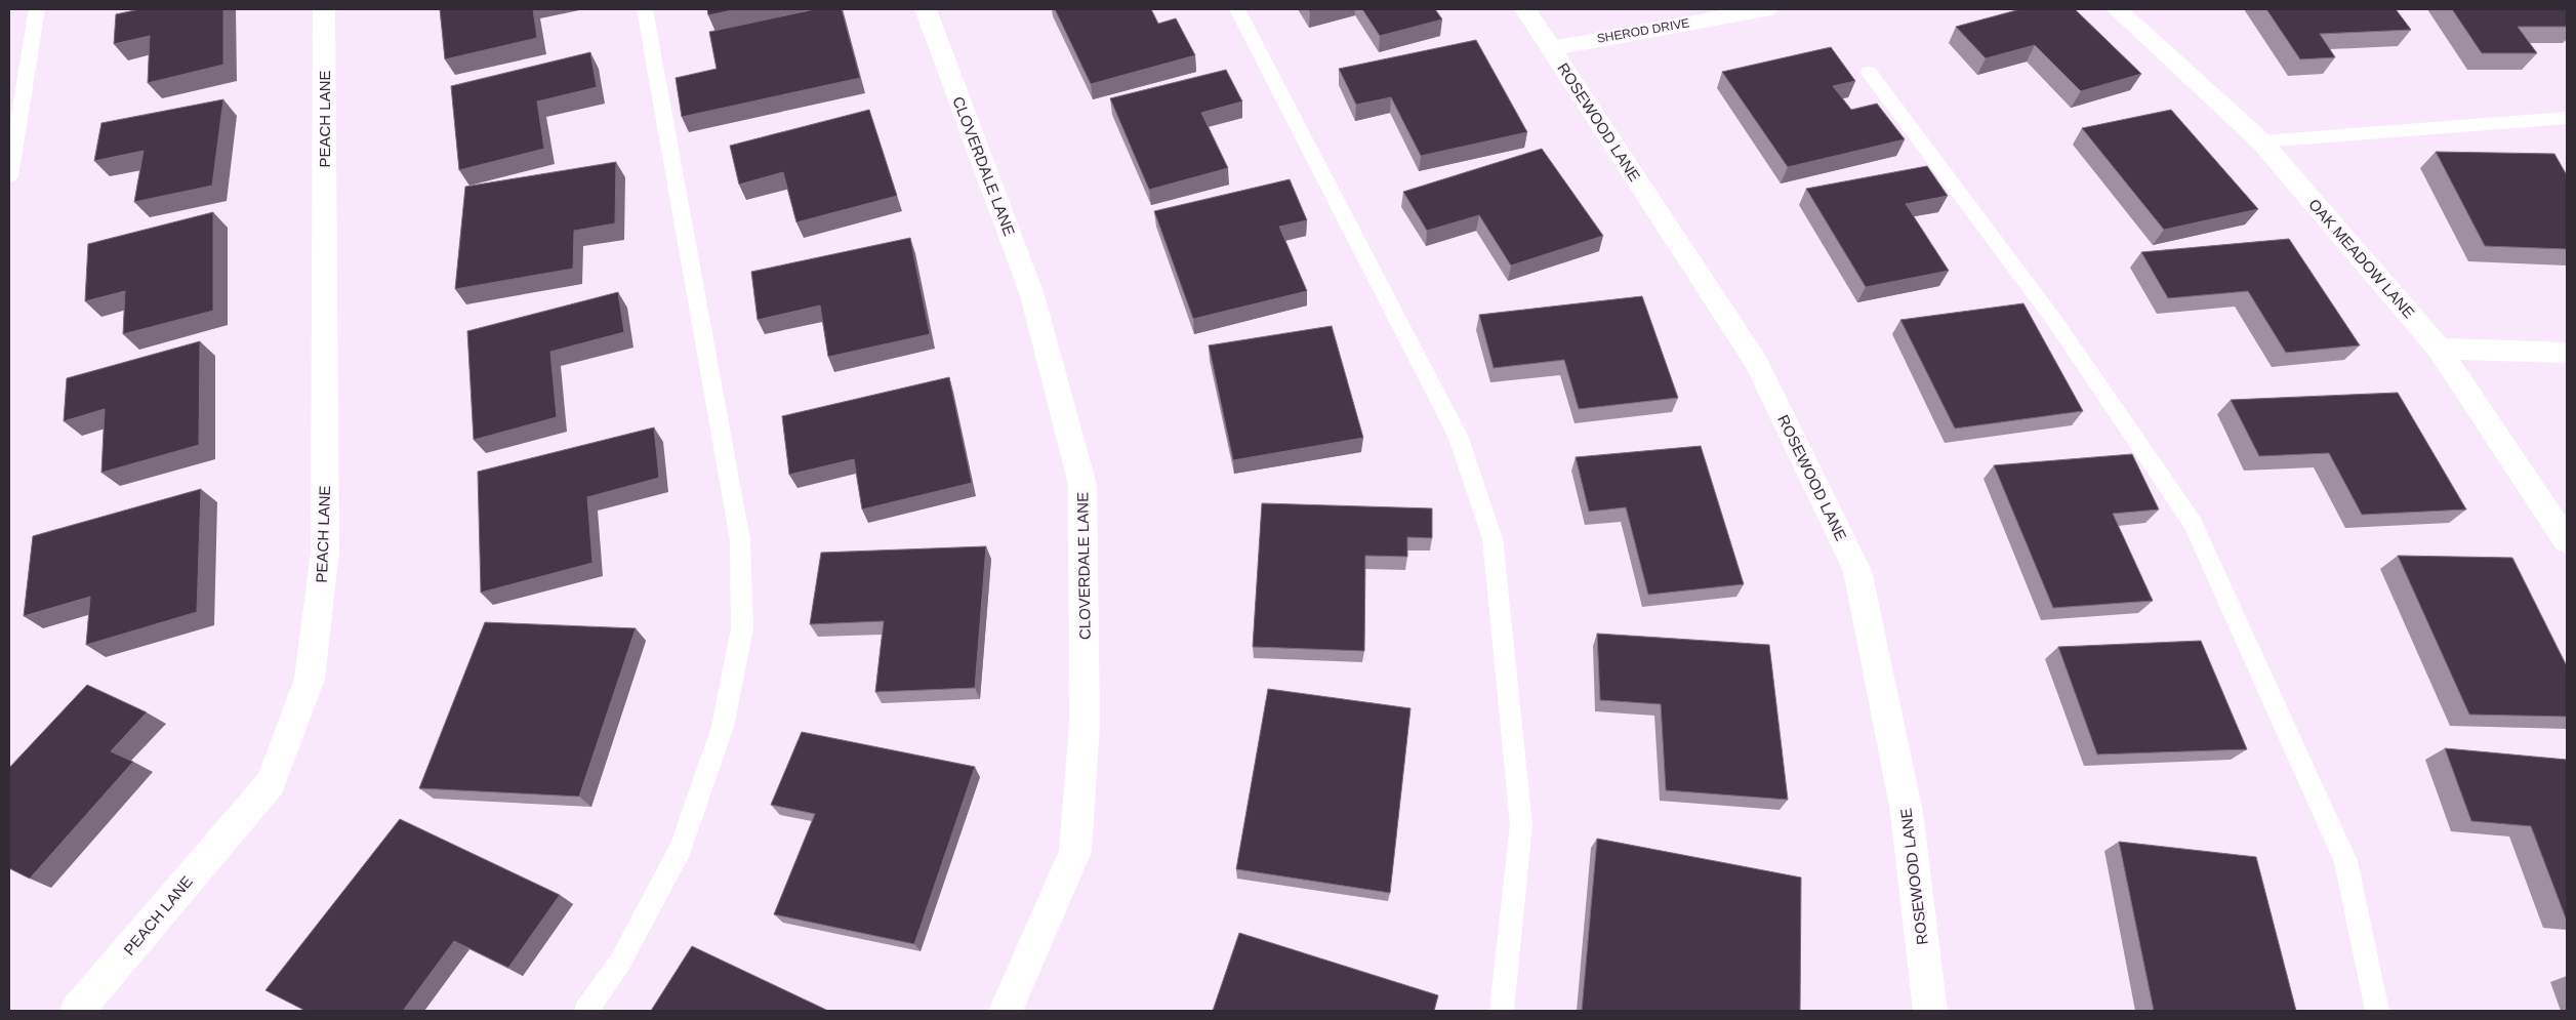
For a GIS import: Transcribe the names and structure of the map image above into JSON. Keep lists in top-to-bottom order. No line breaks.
{"streets":{"street":["SHEROD DRIVE","PEACH LANE","ROSEWOOD LANE","CLOVERDALE LANE","OAK MEADOW LANE"]},"crossings":[["SHEROD DRIVE","ROSEWOOD LANE"]]}
